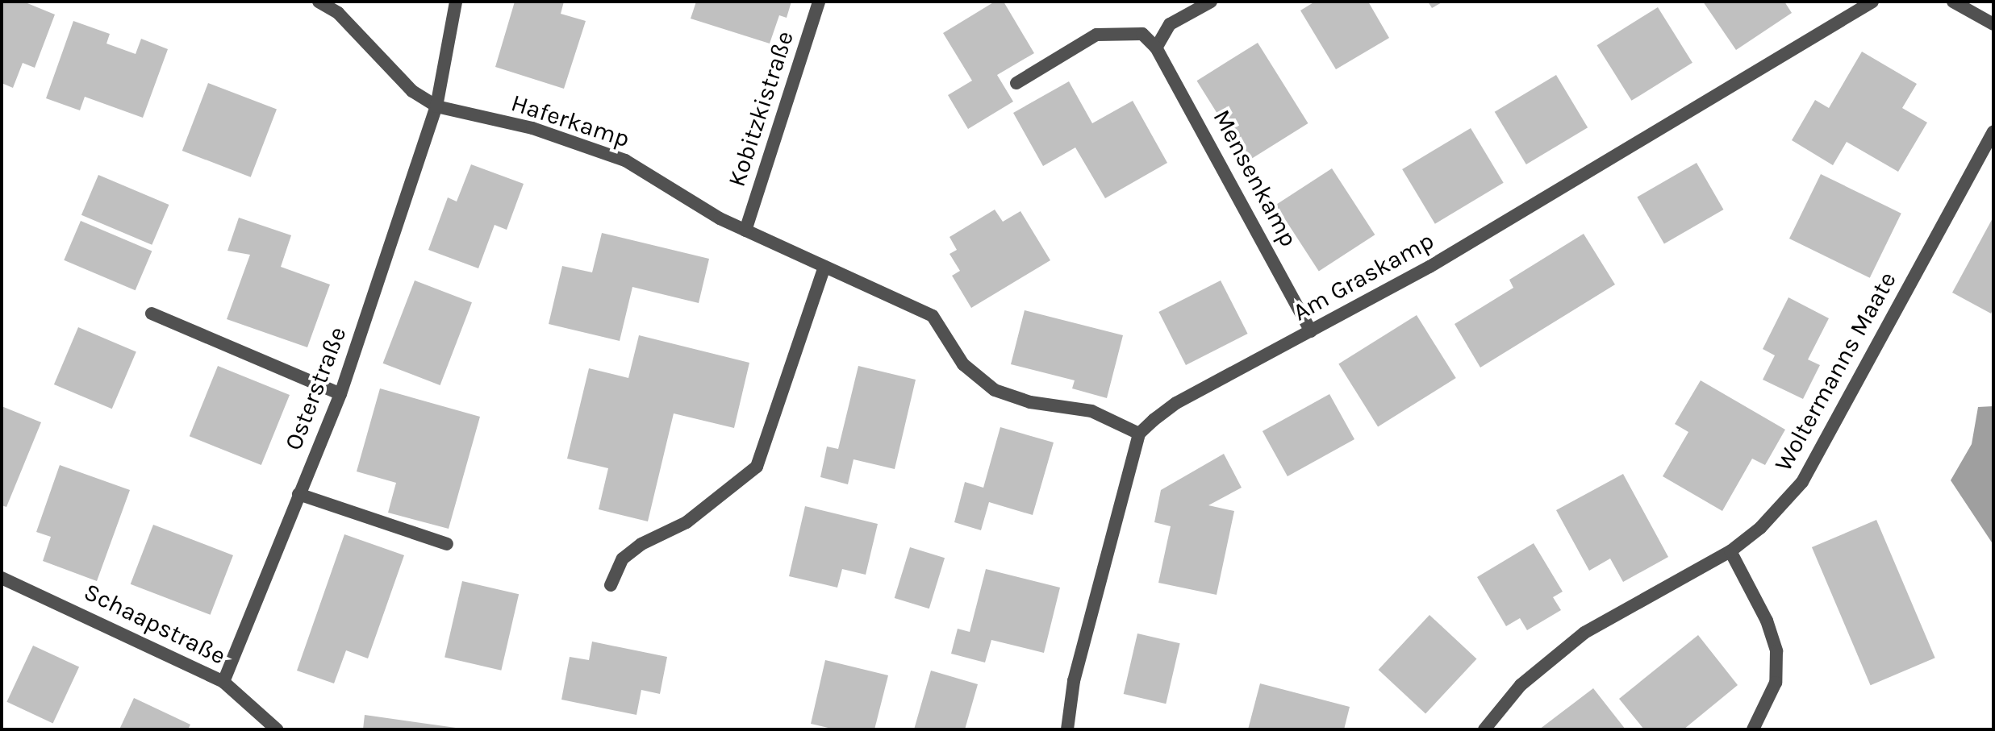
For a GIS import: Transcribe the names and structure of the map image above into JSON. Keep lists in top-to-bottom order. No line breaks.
{"streets":{"street":["Kobitzkistraße","Haferkamp","Mensenkamp","Am Graskamp","Woltermanns Maate","Osterstraße","Schaapstraße"]},"crossings":[["Kobitzkistraße","Haferkamp"],["Haferkamp","Am Graskamp"],["Haferkamp","Osterstraße"],["Mensenkamp","Am Graskamp"],["Osterstraße","Schaapstraße"]]}
